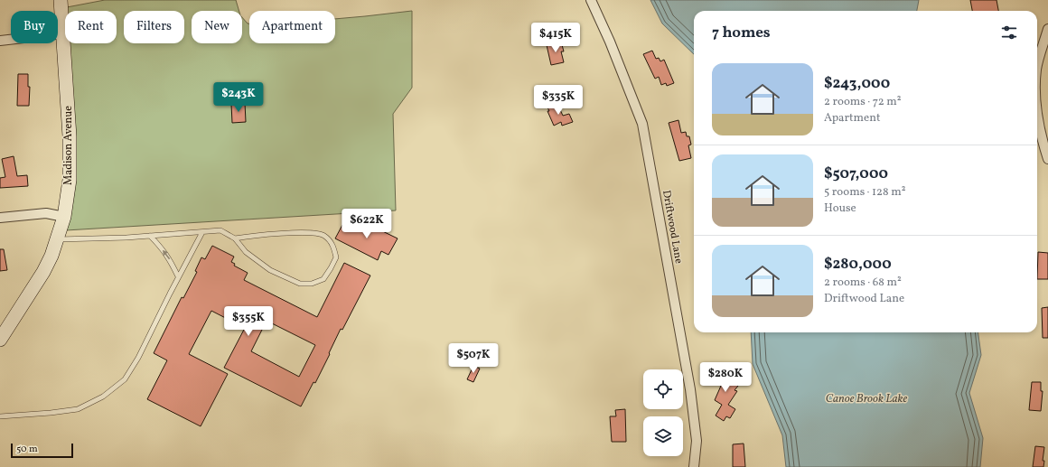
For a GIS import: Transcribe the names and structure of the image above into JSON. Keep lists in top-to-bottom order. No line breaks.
{"streets":{"street":["Madison Avenue","Driftwood Lane"]},"water":["Canoe Brook Lake"],"scale_bar":"50 m","page":{"chip":["Buy","Rent","Filters","New","Apartment"],"heading":"7 homes","price":["$415K","$243K","$335K","$622K","$355K","$507K","$280K"],"list":[{"name":"$243,000","note":"2 rooms · 72 m² · Apartment"},{"name":"$507,000","note":"5 rooms · 128 m² · House"},{"name":"$280,000","note":"2 rooms · 68 m² · Driftwood Lane"}],"scale":"50 m"}}
